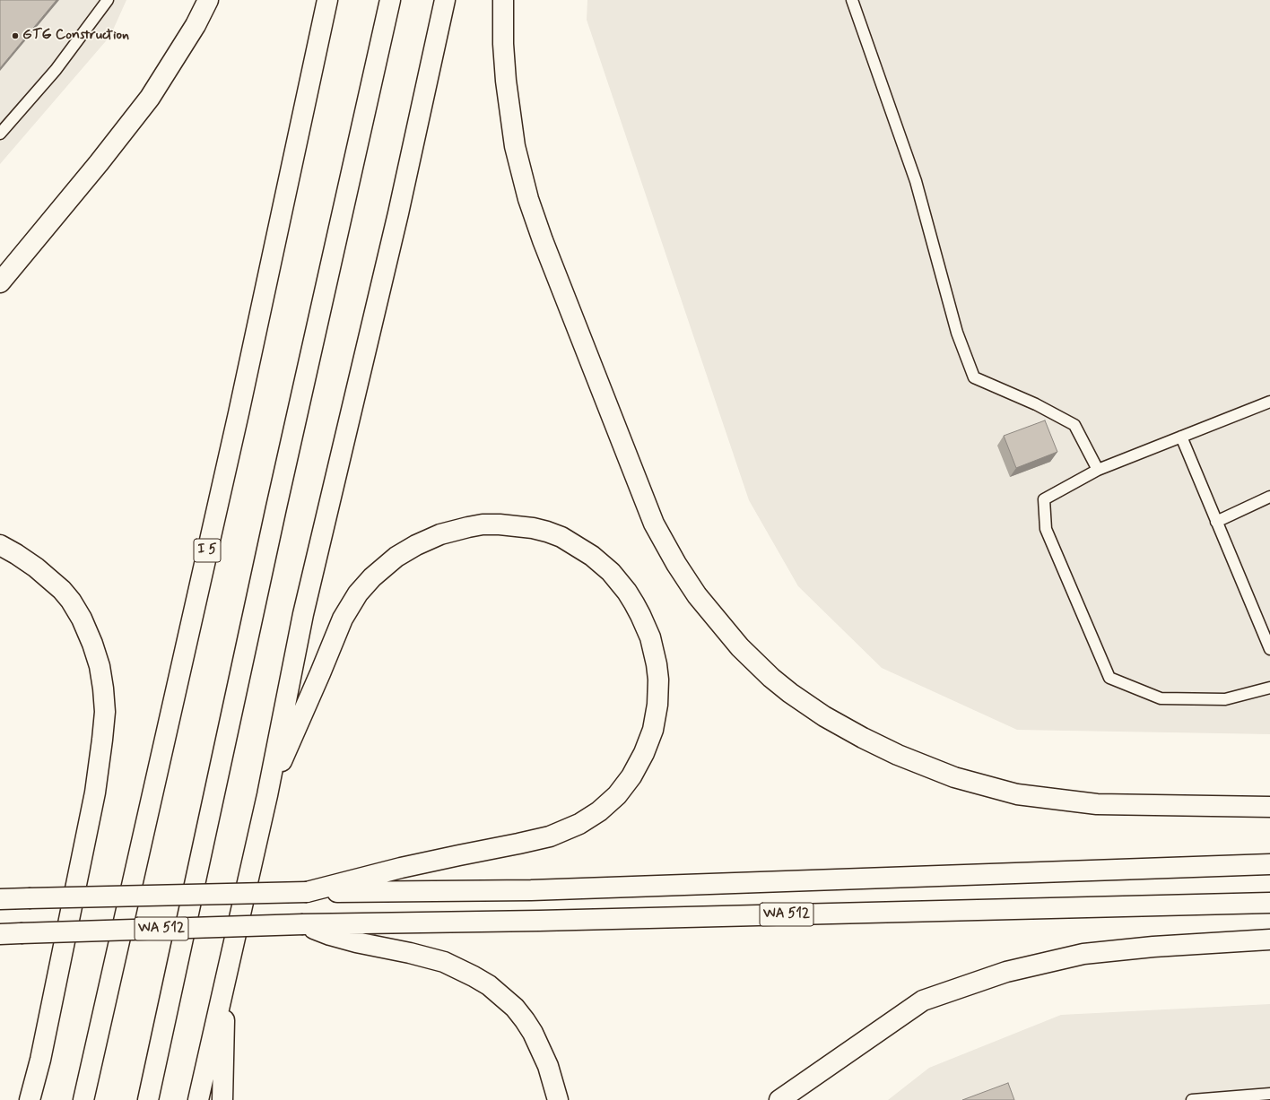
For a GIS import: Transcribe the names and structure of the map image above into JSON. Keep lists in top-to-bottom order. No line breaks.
{"streets":{"highway":["I 5","WA 512"]},"places":["GTG Construction"]}
